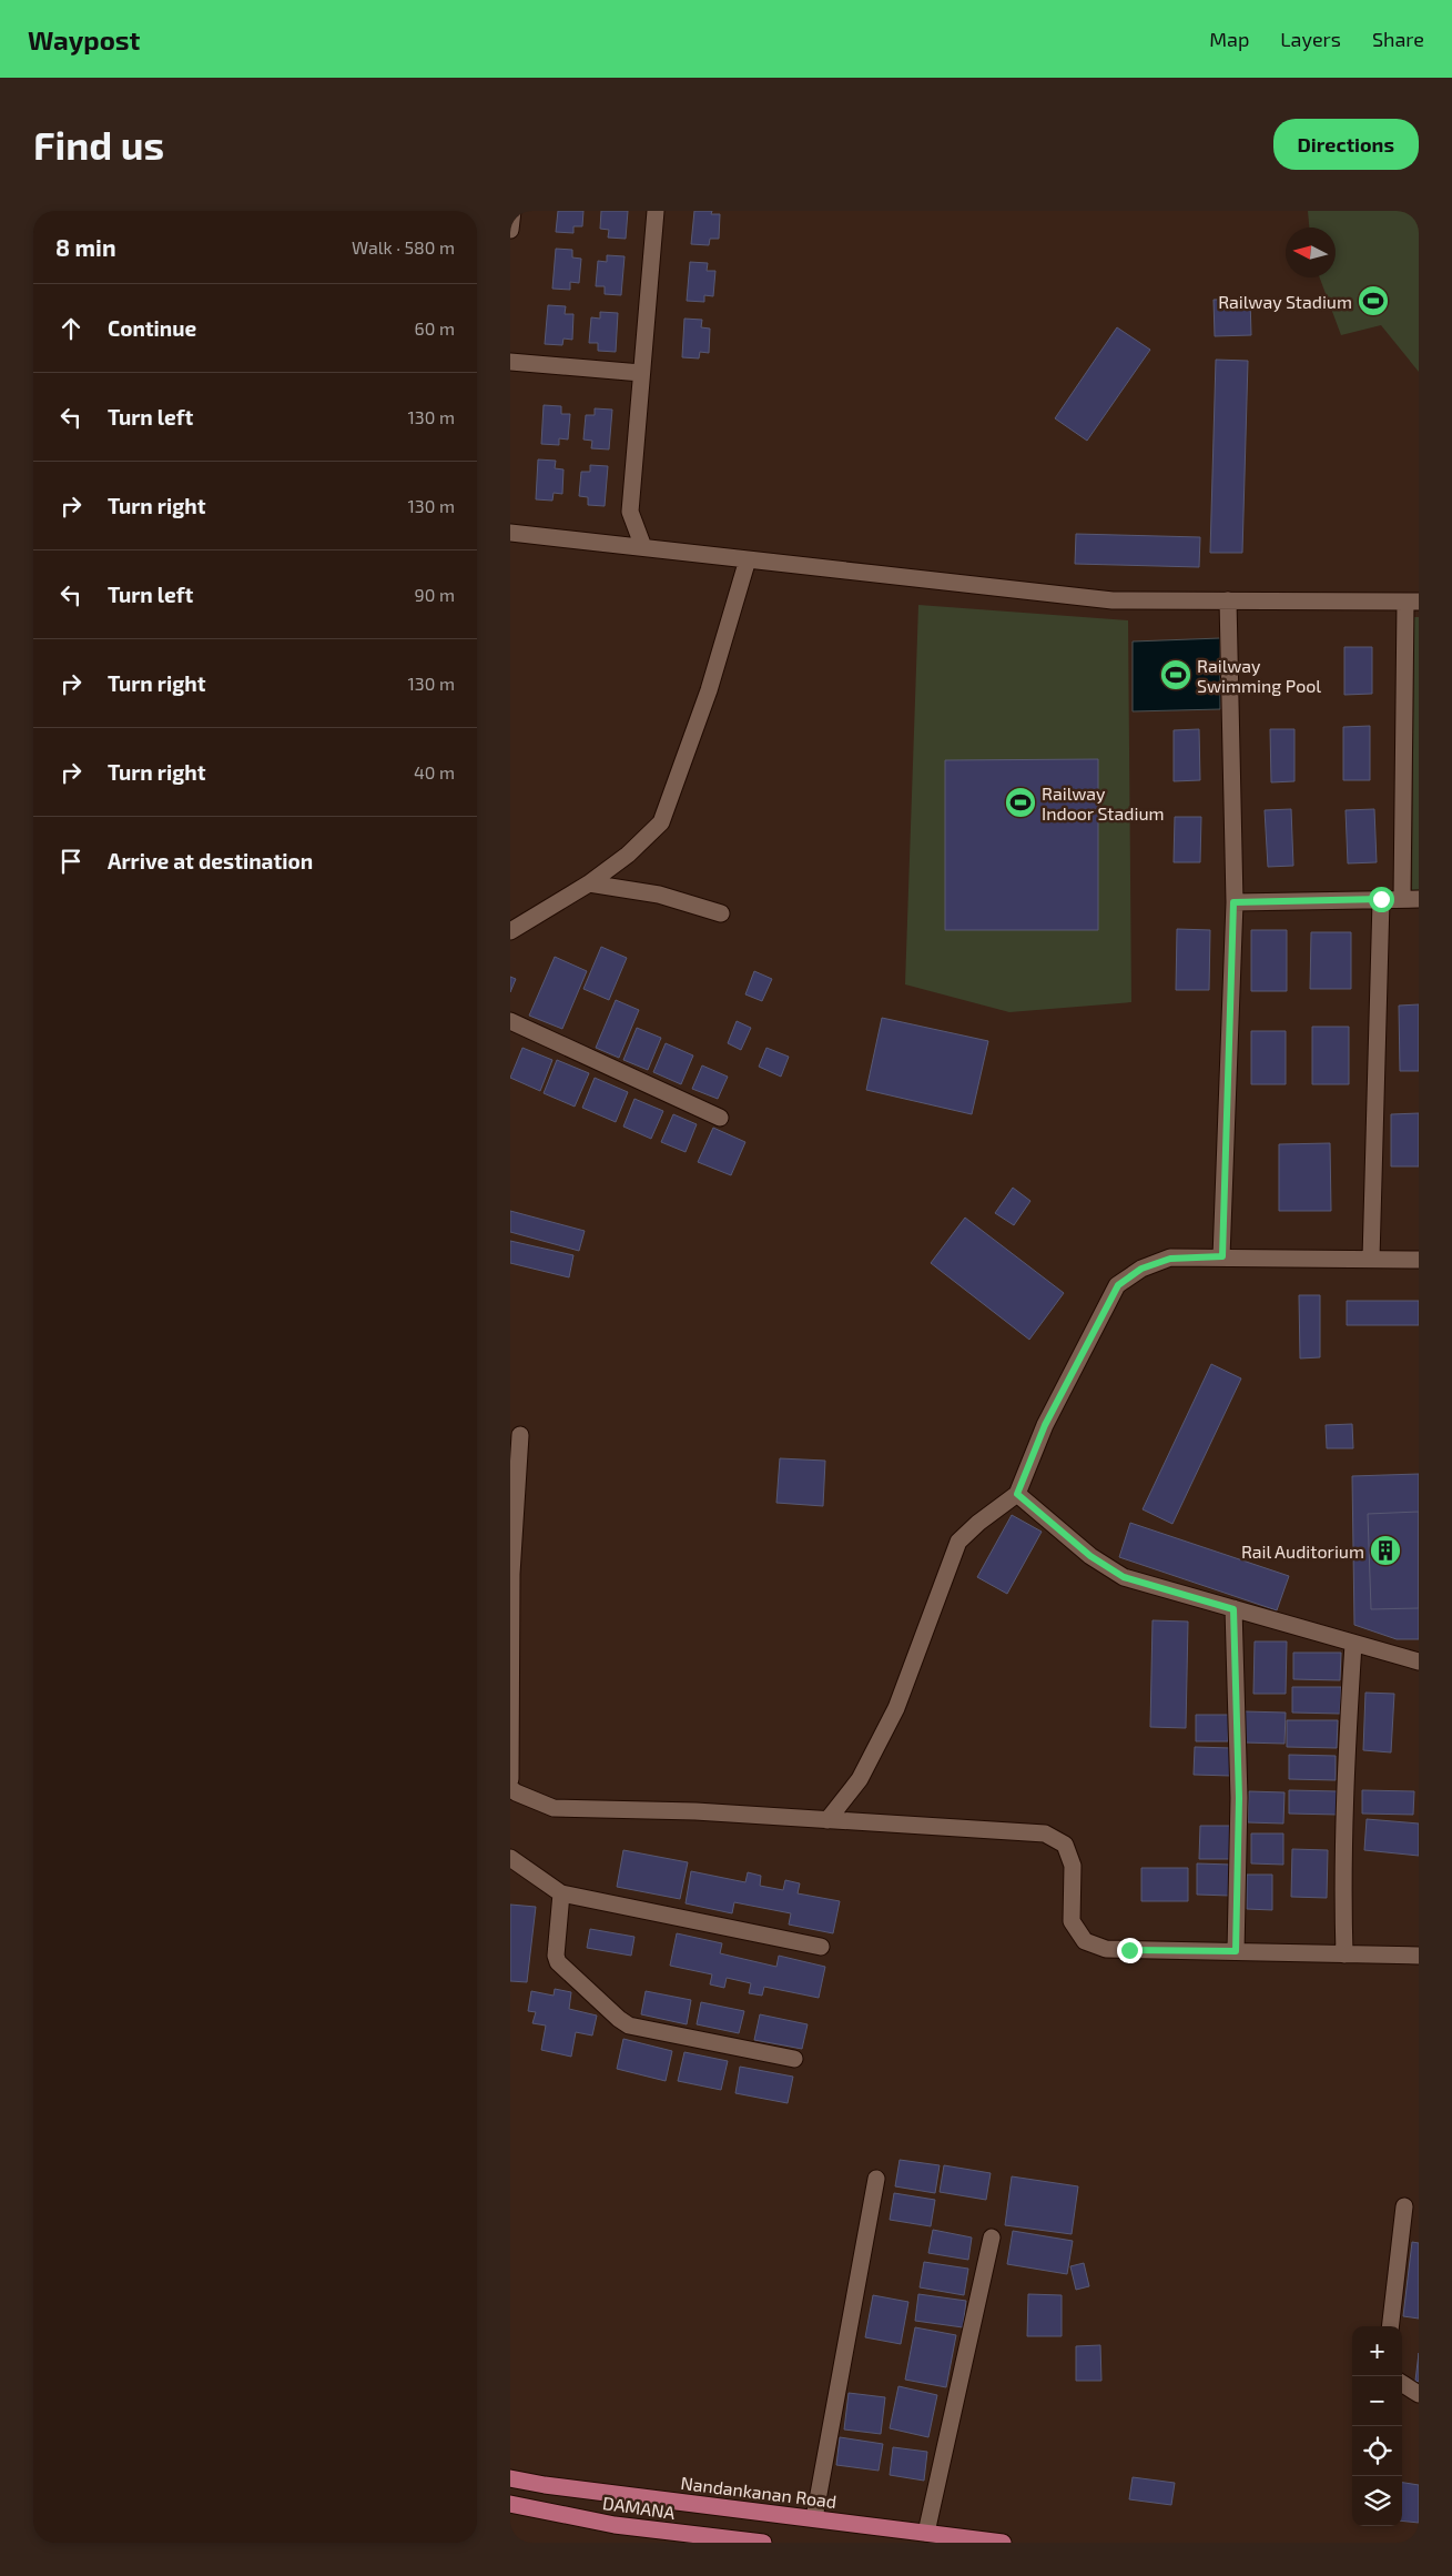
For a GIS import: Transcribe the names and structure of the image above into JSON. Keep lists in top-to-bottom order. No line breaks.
{"streets":{"main road":["Nandankanan Road","DAMANA"]},"places":{"sports":["Railway Stadium","Railway Swimming Pool","Railway Indoor Stadium"],"building":["Rail Auditorium"]},"north":"left","page":{"header":"Waypost","nav":["Map","Layers","Share"],"buttons":"Directions","title":"Find us","heading":["8 min","Walk · 580 m"],"list":[["Continue","60 m"],["Turn left","130 m"],["Turn right","130 m"],["Turn left","90 m"],["Turn right","130 m"],["Turn right","40 m"],"Arrive at destination"],"map_buttons":["+","−"]}}
